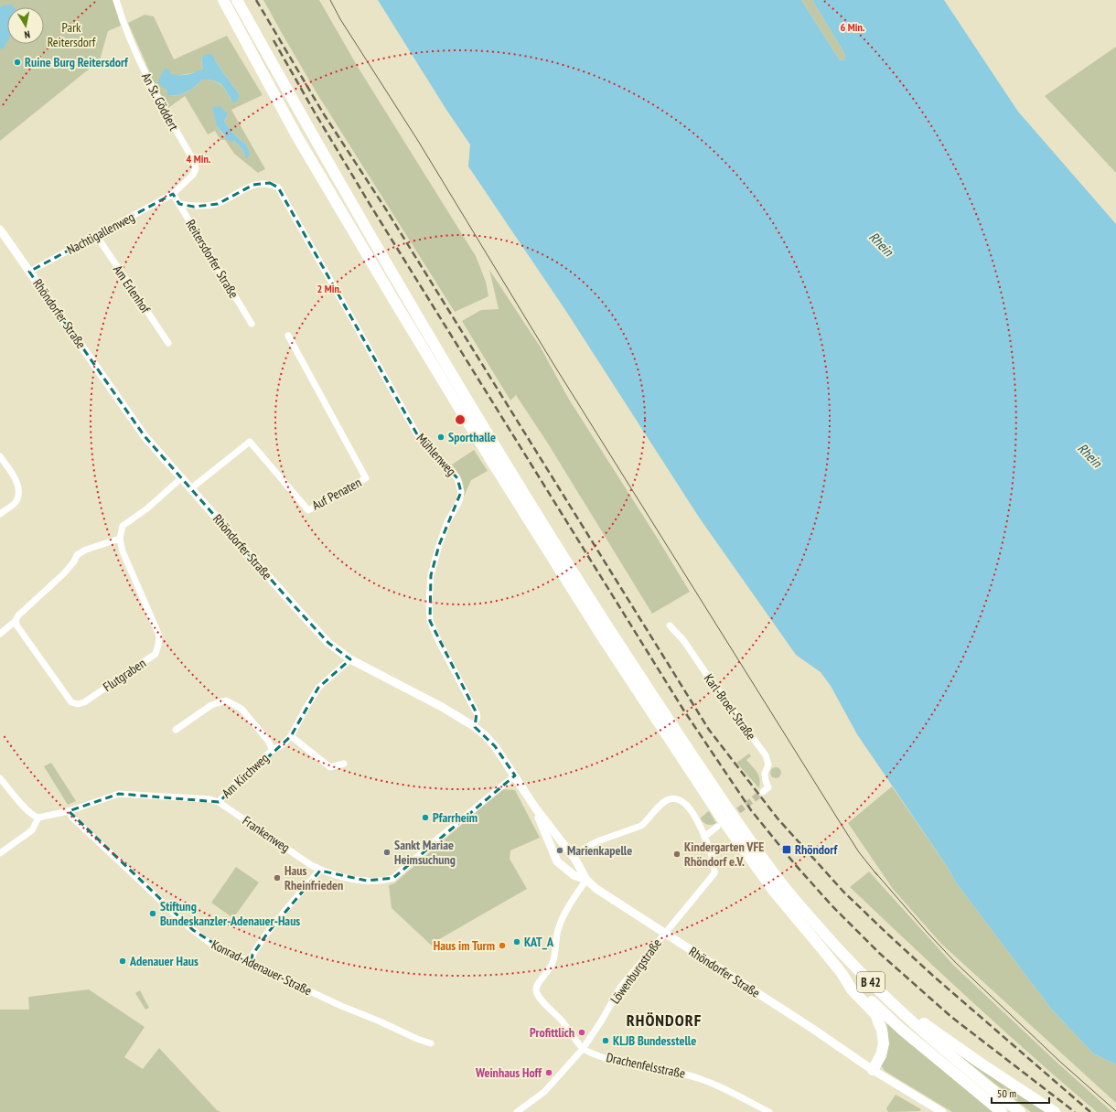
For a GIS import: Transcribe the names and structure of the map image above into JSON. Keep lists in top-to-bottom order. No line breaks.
{"streets":{"highway":["B 42"],"main road":["Rhöndorfer Straße"],"street":["An St. Göddert","Nachtigallenweg","Reitersdorfer Straße","Am Erlenhof","Mühlenweg","Auf Penaten","Flutgraben","Karl-Broel-Straße","Am Kirchweg","Frankenweg","Konrad-Adenauer-Straße","Löwenburgstraße","Drachenfelsstraße"]},"crossings":[["An St. Göddert","Nachtigallenweg"],["An St. Göddert","Reitersdorfer Straße"],["Nachtigallenweg","Reitersdorfer Straße"],["Nachtigallenweg","Am Erlenhof"],["Nachtigallenweg","Rhöndorfer Straße"],["Reitersdorfer Straße","Mühlenweg"],["Rhöndorfer Straße","Mühlenweg"],["Rhöndorfer Straße","Auf Penaten"],["Rhöndorfer Straße","Am Kirchweg"],["Rhöndorfer Straße","Frankenweg"],["Rhöndorfer Straße","Löwenburgstraße"],["Rhöndorfer Straße","B 42"],["Am Kirchweg","Frankenweg"],["Frankenweg","Konrad-Adenauer-Straße"],["Löwenburgstraße","Drachenfelsstraße"]],"districts":["RHÖNDORF"],"water":["Rhein"],"parks":["Park Reitersdorf"],"places":{"other":["Ruine Burg Reitersdorf","Sporthalle","Pfarrheim","Marienkapelle","Sankt Mariae Heimsuchung","Kindergarten VFE Rhöndorf e.V.","Haus Rheinfrieden","Stiftung Bundeskanzler-Adenauer-Haus","KAT_A","Haus im Turm","Adenauer Haus","Profittlich","KLJB Bundesstelle","Weinhaus Hoff"],"transit":["Rhöndorf"]},"scale_bar":"50 m","north":"bottom","rings":["6 Min.","4 Min.","2 Min."]}
